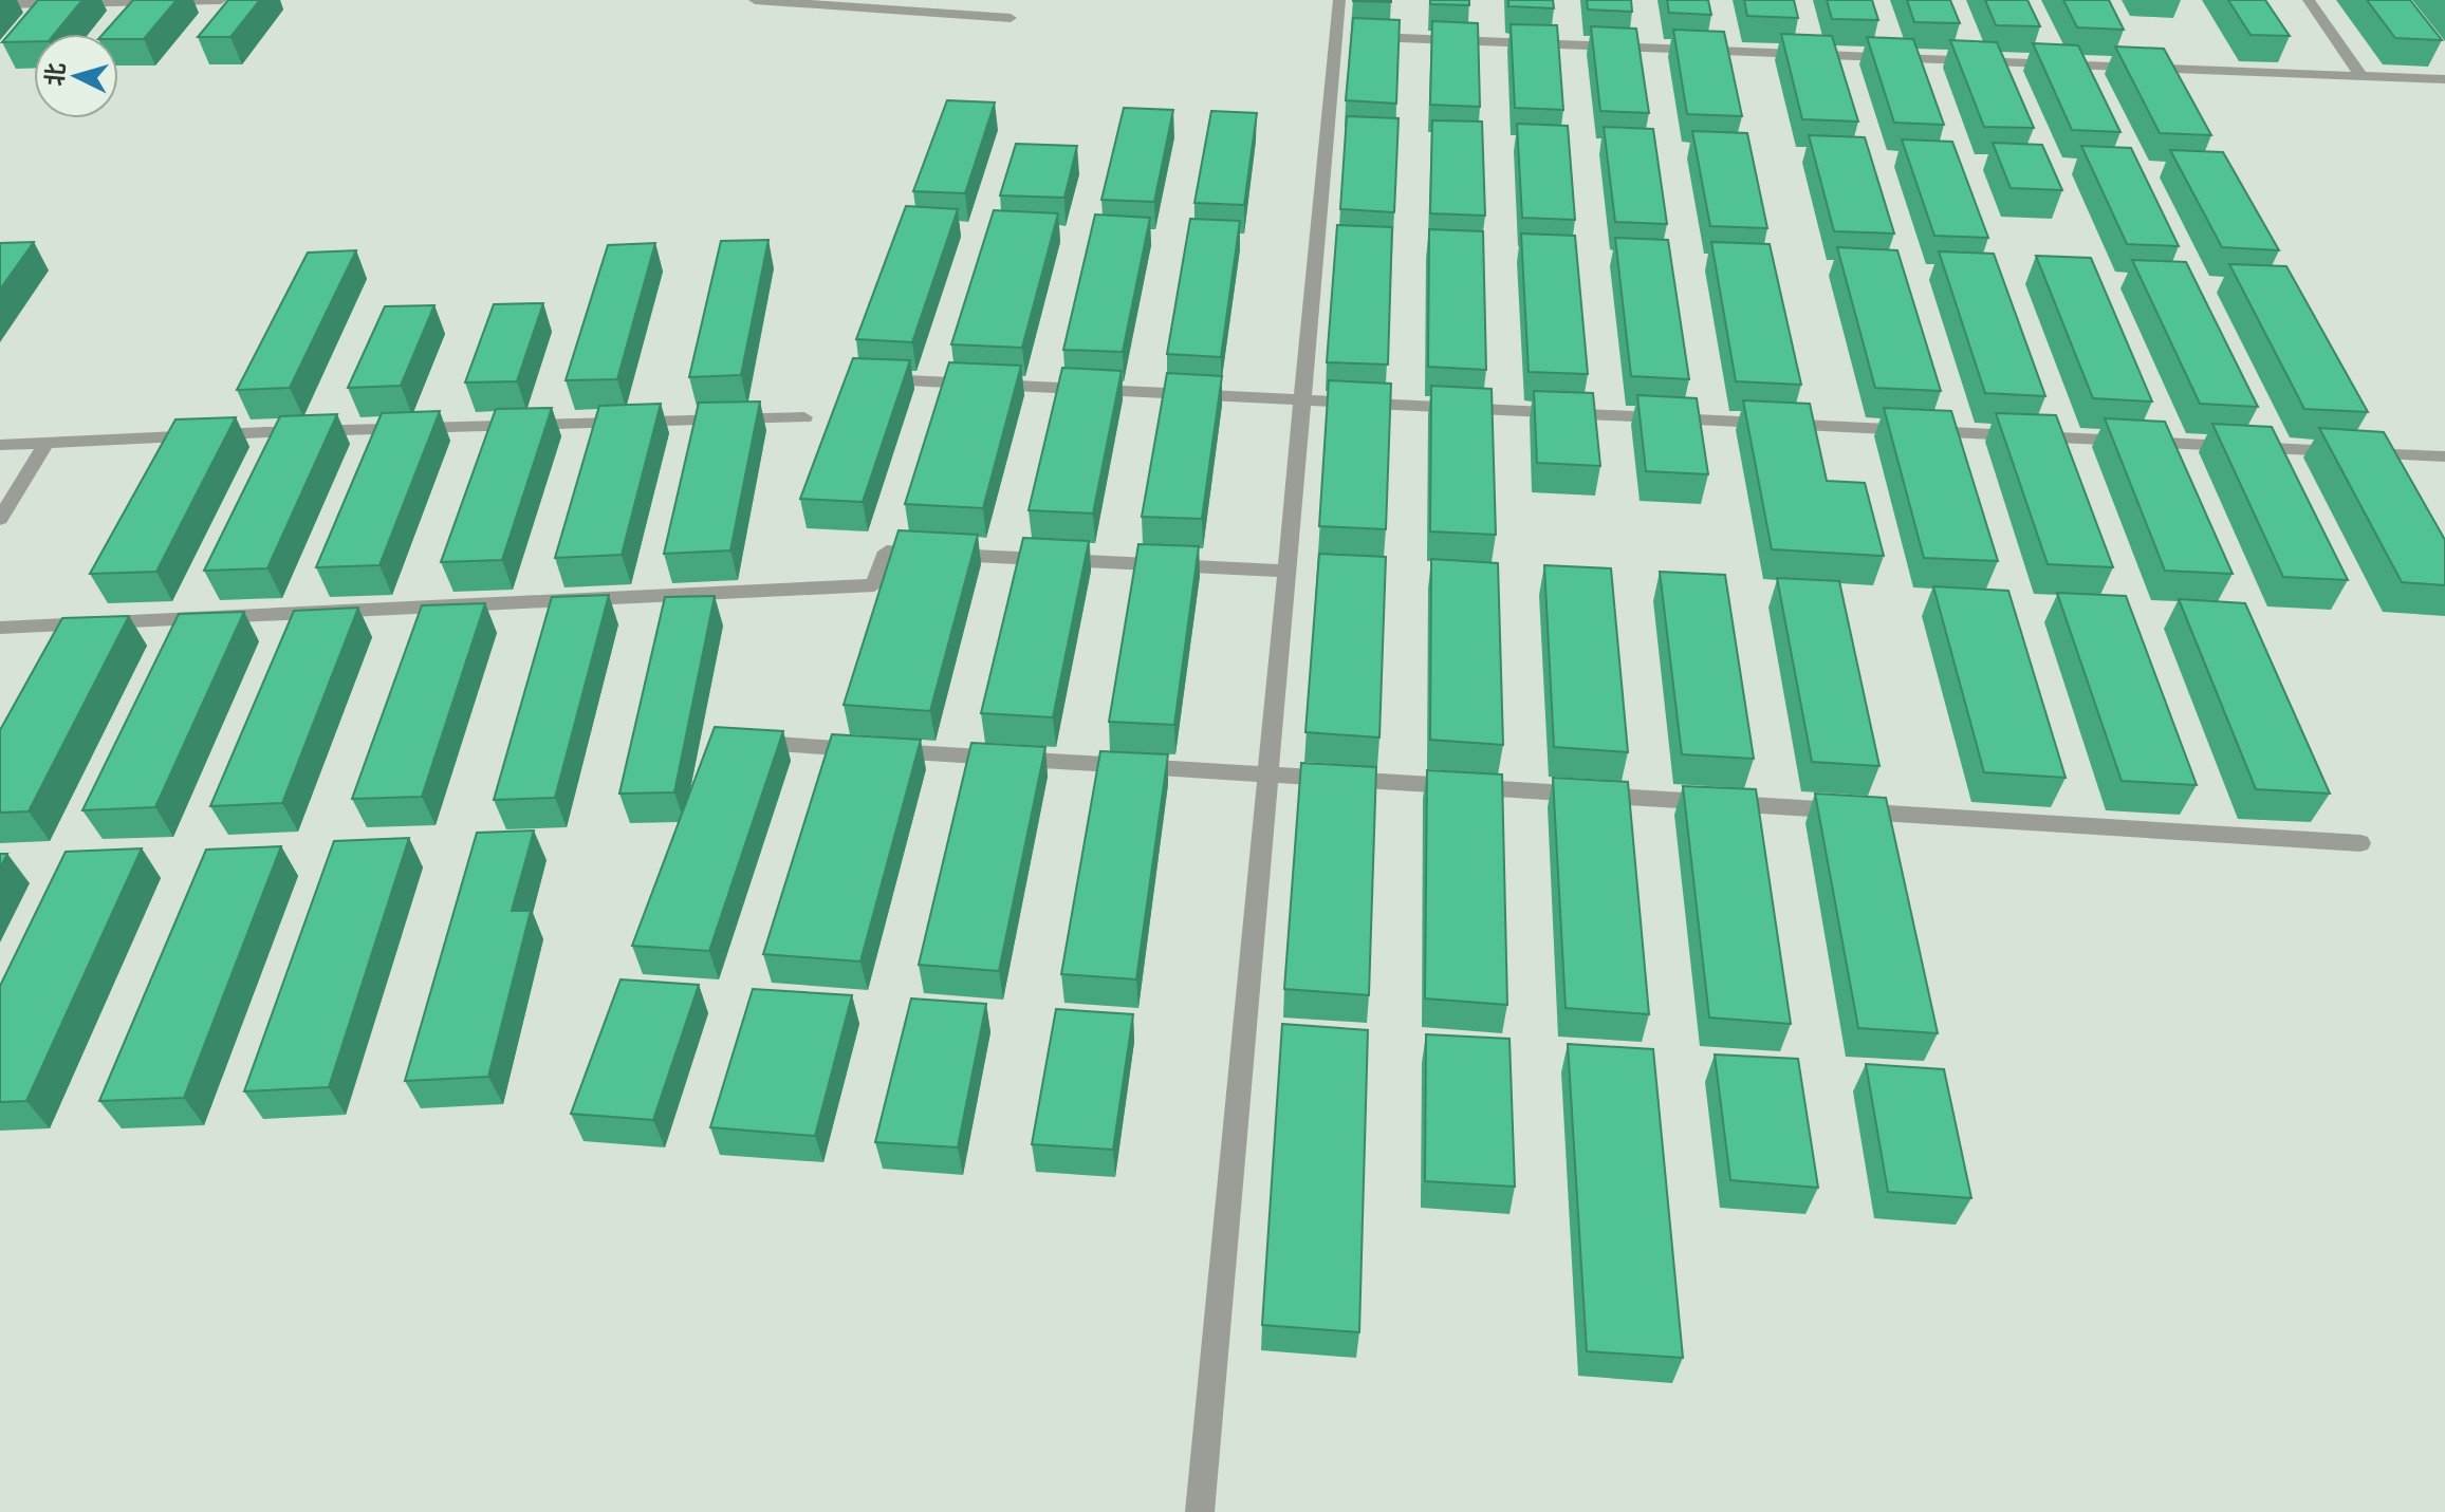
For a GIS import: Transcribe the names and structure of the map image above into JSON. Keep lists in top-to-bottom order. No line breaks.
{"north":"left"}
